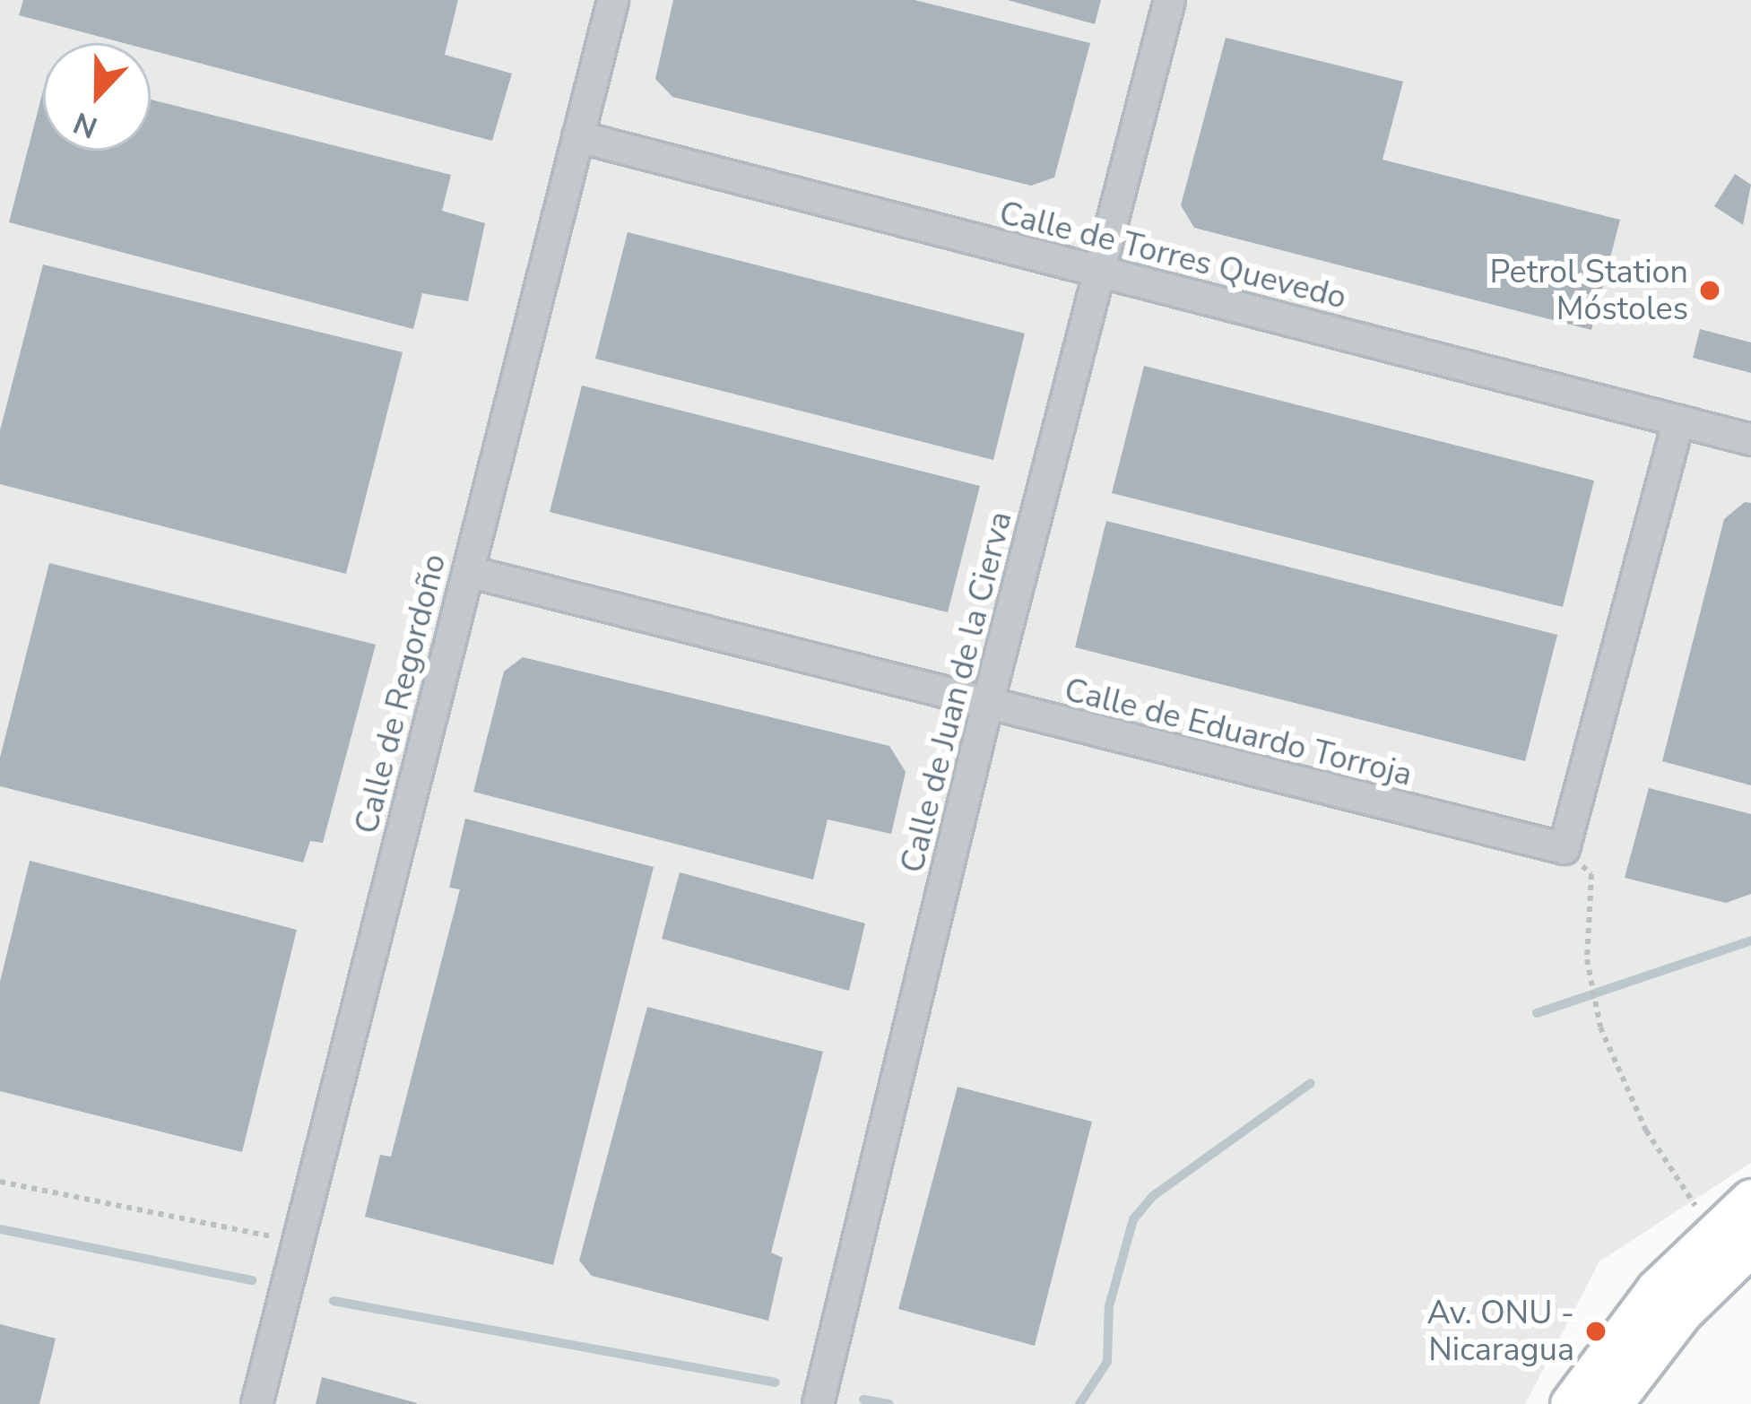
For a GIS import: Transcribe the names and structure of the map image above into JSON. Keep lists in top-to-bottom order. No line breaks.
{"streets":{"street":["Calle de Torres Quevedo","Calle de Juan de la Cierva","Calle de Regordoño","Calle de Eduardo Torroja"]},"crossings":[["Calle de Torres Quevedo","Calle de Juan de la Cierva"],["Calle de Torres Quevedo","Calle de Regordoño"],["Calle de Juan de la Cierva","Calle de Eduardo Torroja"],["Calle de Regordoño","Calle de Eduardo Torroja"]],"places":["Petrol Station Móstoles","Av. ONU - Nicaragua"],"north":"bottom"}
